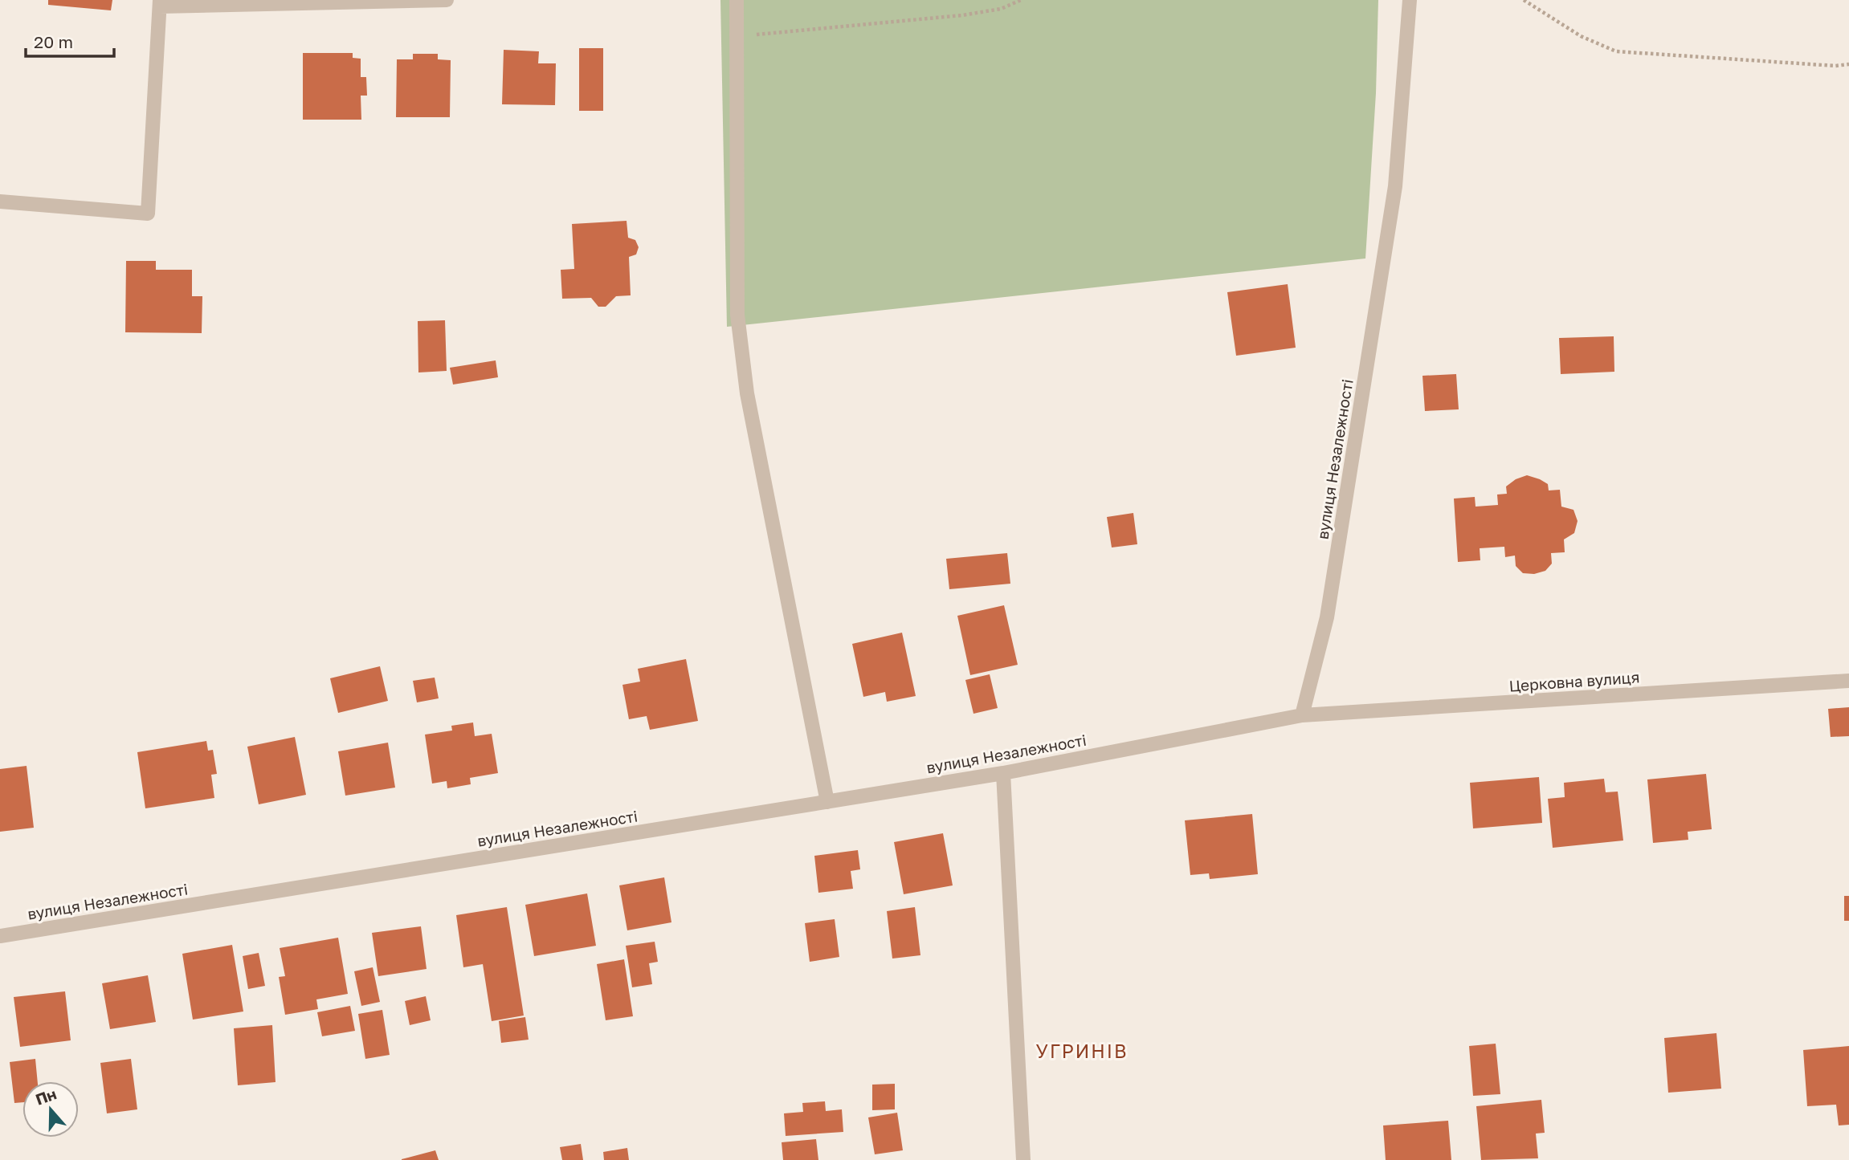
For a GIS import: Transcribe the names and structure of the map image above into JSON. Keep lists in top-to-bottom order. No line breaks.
{"streets":{"street":["вулиця Незалежності","Церковна вулиця"]},"crossings":[["вулиця Незалежності","Церковна вулиця"]],"districts":["УГРИНІВ"],"scale_bar":"20 m","north":"top"}
